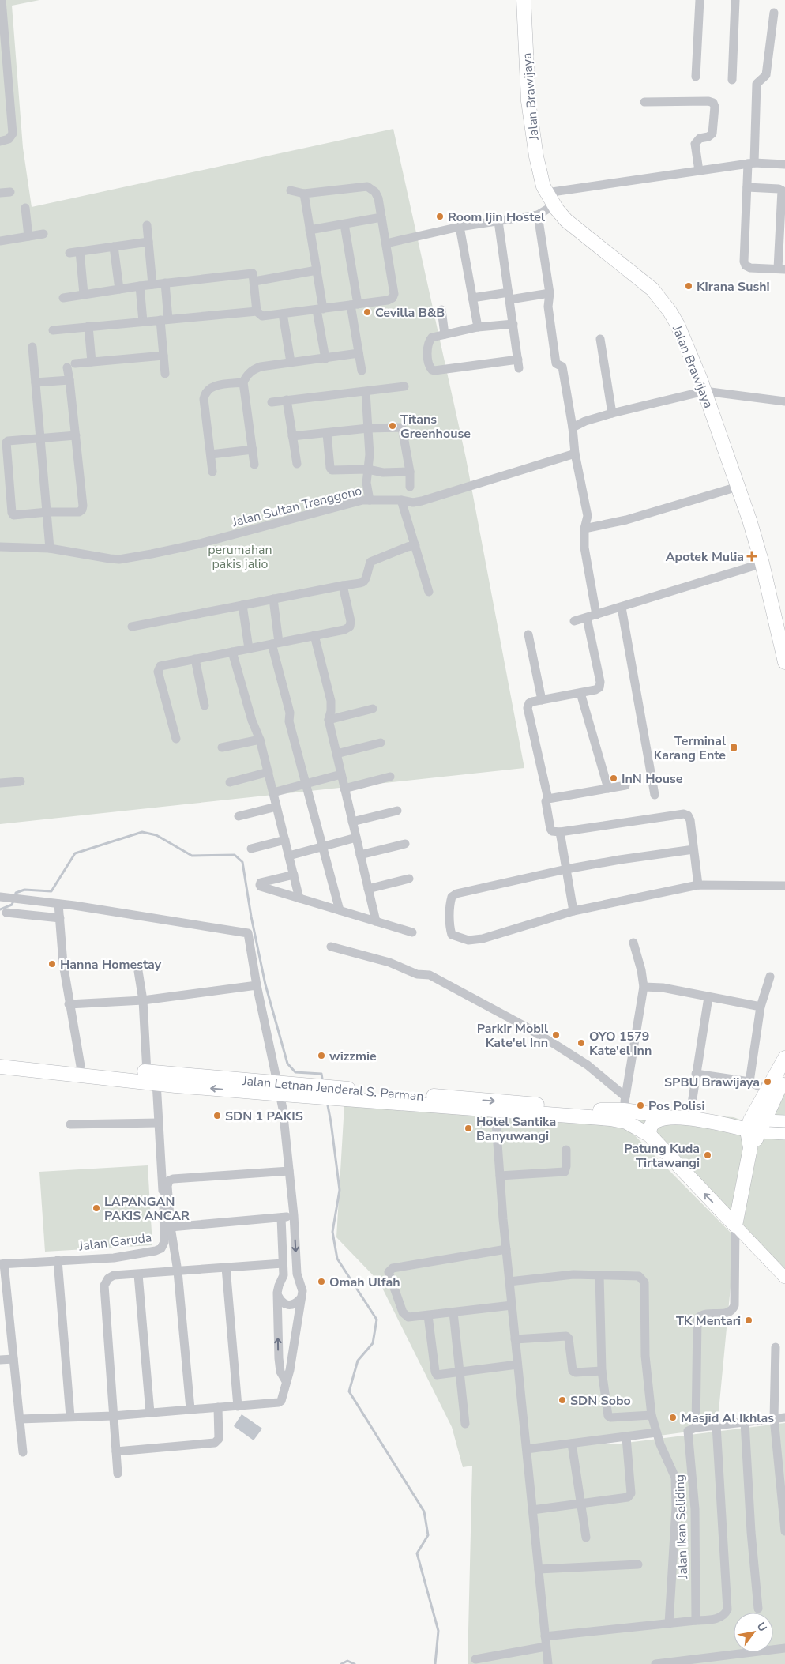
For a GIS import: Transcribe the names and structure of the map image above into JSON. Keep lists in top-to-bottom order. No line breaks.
{"streets":{"highway":["Jalan Brawijaya","Jalan Letnan Jenderal S. Parman"],"street":["Jalan Sultan Trenggono","Jalan Garuda","Jalan Ikan Seliding"]},"crossings":[["Jalan Letnan Jenderal S. Parman","Jalan Garuda"],["Jalan Letnan Jenderal S. Parman","Jalan Ikan Seliding"]],"parks":["perumahan pakis jalio"],"places":{"other":["Room Ijin Hostel","Kirana Sushi","Cevilla B&B","Titans Greenhouse","InN House","Hanna Homestay","Parkir Mobil Kate'el Inn","OYO 1579 Kate'el Inn","wizzmie","SPBU Brawijaya","Pos Polisi","SDN 1 PAKIS","Hotel Santika Banyuwangi","Patung Kuda Tirtawangi","LAPANGAN PAKIS ANCAR","Omah Ulfah","TK Mentari","SDN Sobo","Masjid Al Ikhlas"],"health":["Apotek Mulia"],"transit":["Terminal Karang Ente"]},"north":"top right"}
